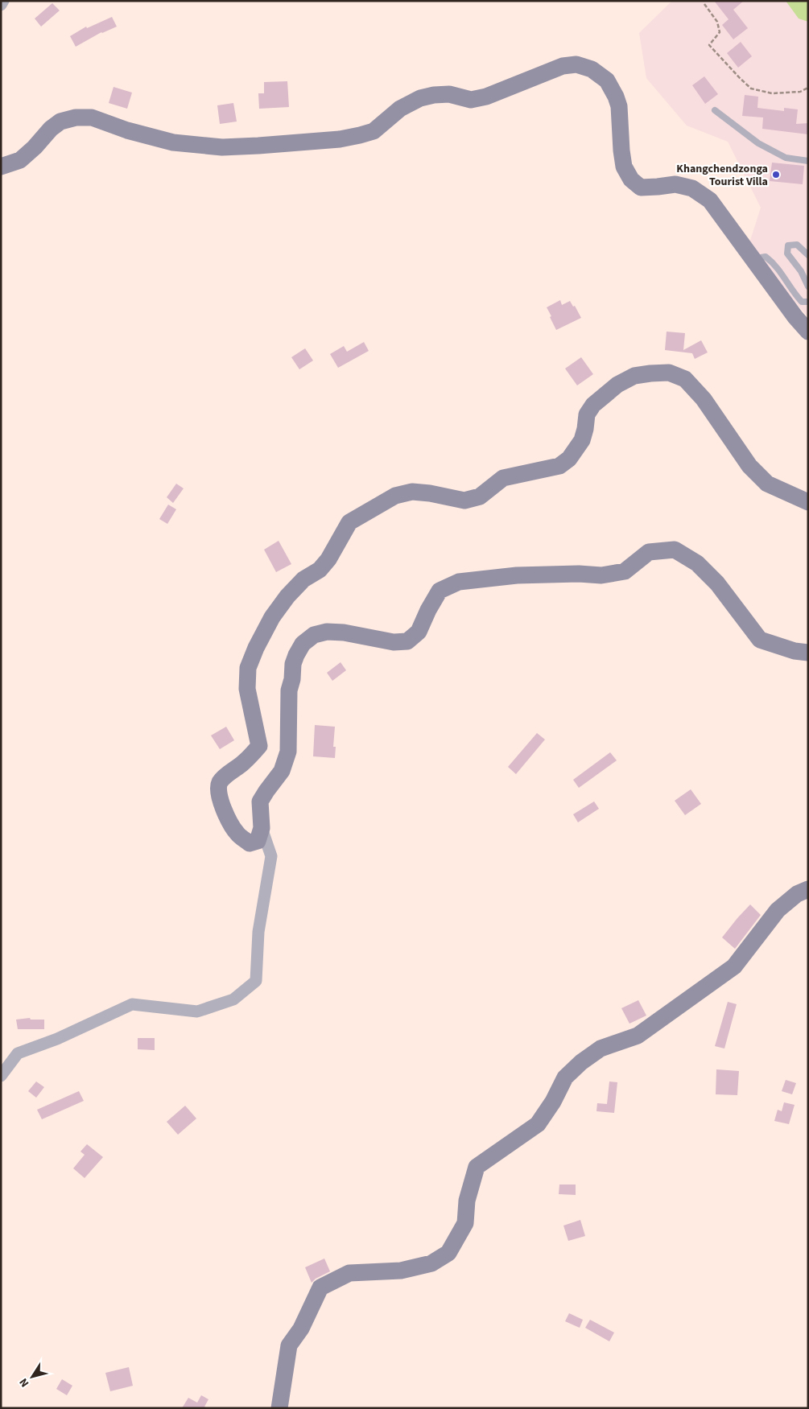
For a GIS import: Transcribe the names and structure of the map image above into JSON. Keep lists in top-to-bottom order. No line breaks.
{"places":["Khangchendzonga Tourist Villa"],"north":"bottom left"}
